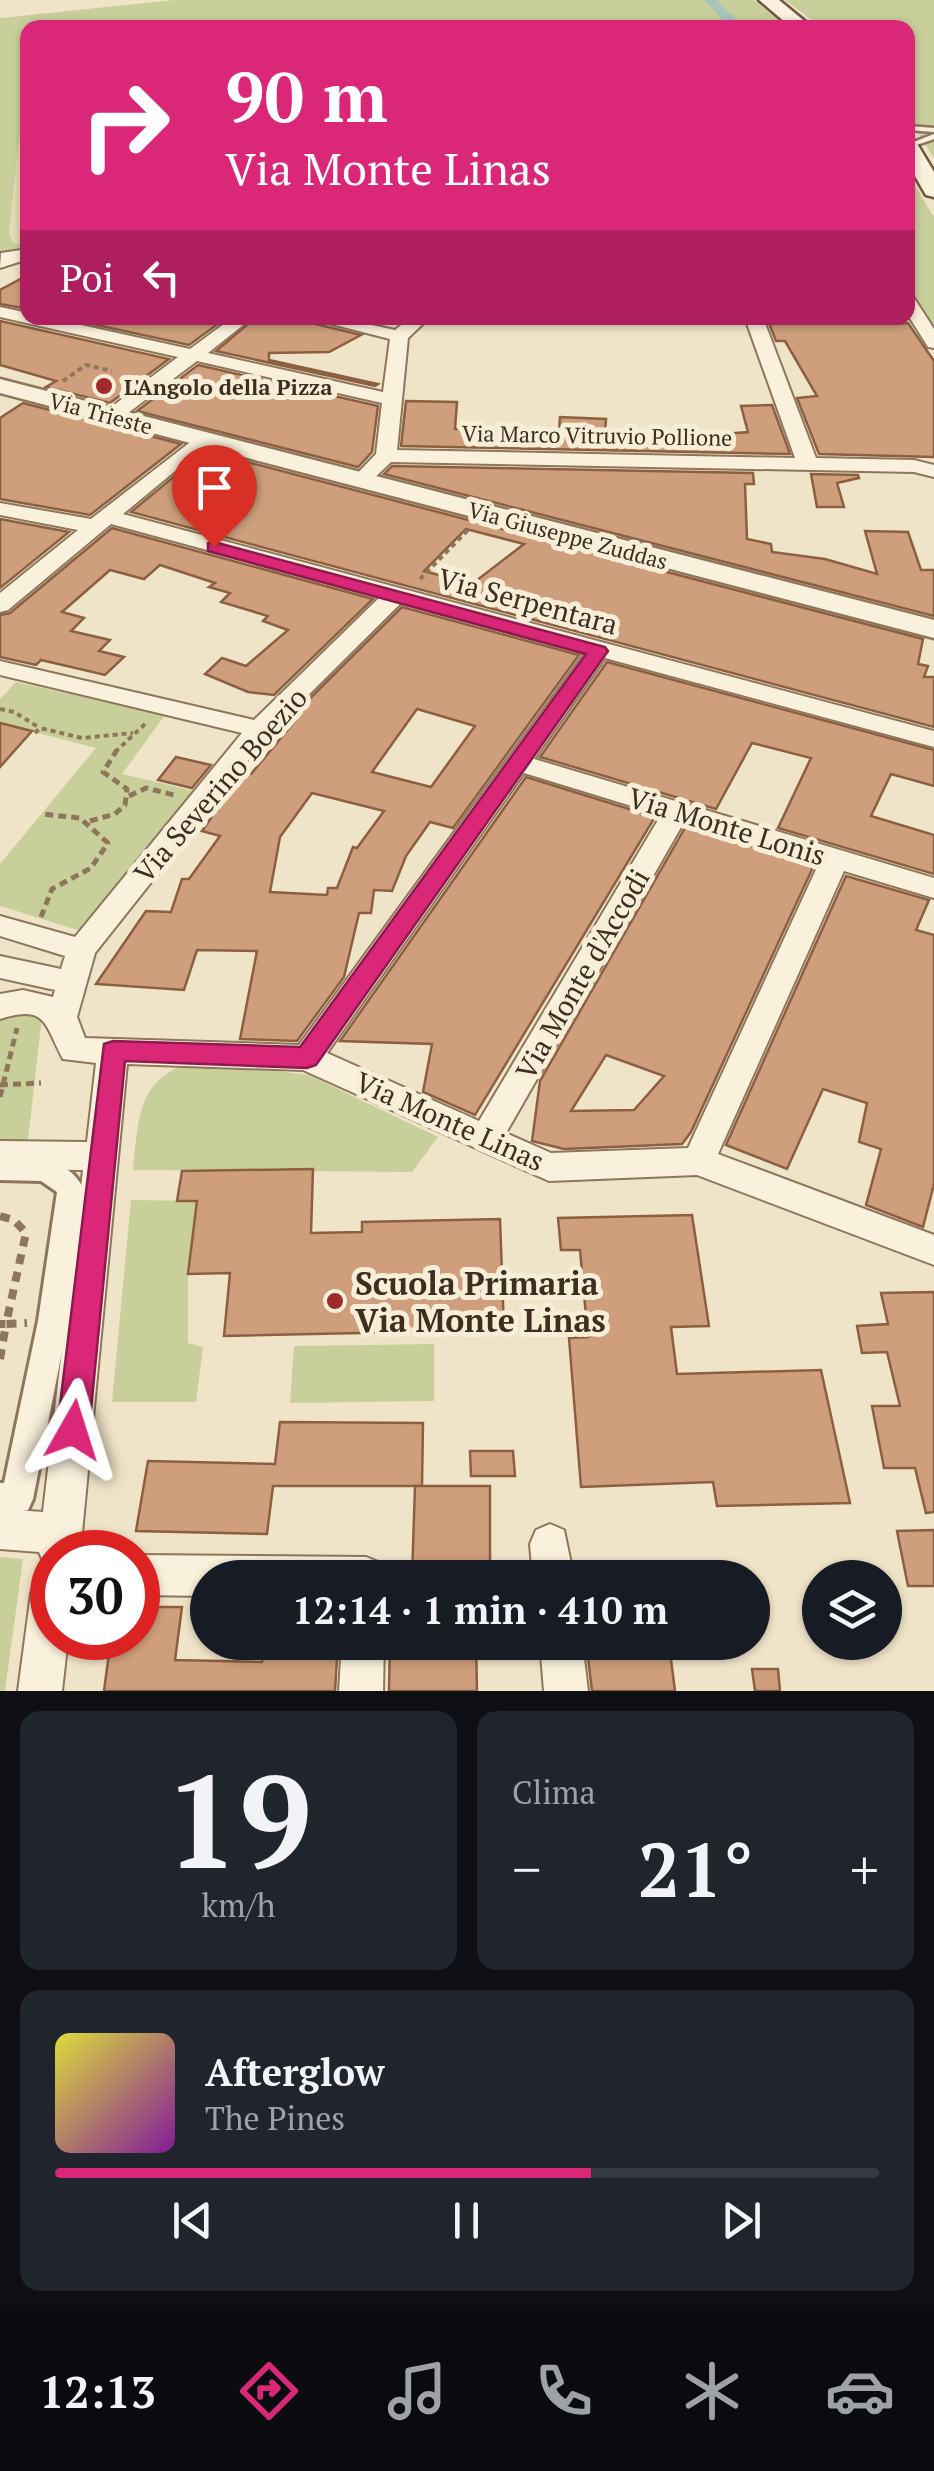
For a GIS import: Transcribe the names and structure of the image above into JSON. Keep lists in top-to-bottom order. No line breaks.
{"streets":{"street":["Via Trieste","Via Marco Vitruvio Pollione","Via Giuseppe Zuddas","Via Serpentara","Via Severino Boezio","Via Monte Lonis","Via Monte d'Accodi","Via Monte Linas"]},"crossings":[["Via Trieste","Via Giuseppe Zuddas"],["Via Serpentara","Via Severino Boezio"],["Via Severino Boezio","Via Monte Linas"],["Via Monte Lonis","Via Monte d'Accodi"],["Via Monte d'Accodi","Via Monte Linas"]],"places":["L'Angolo della Pizza","Scuola Primaria Via Monte Linas"],"page":{"turn":["90 m","Via Monte Linas"],"then":"Poi","limit":"30","trip":"12:14 · 1 min · 410 m","tile":[["19","km/h"],"Clima"],"heat":["−","21°","+"],"song":["Afterglow","The Pines"],"tabs":"12:13"}}
